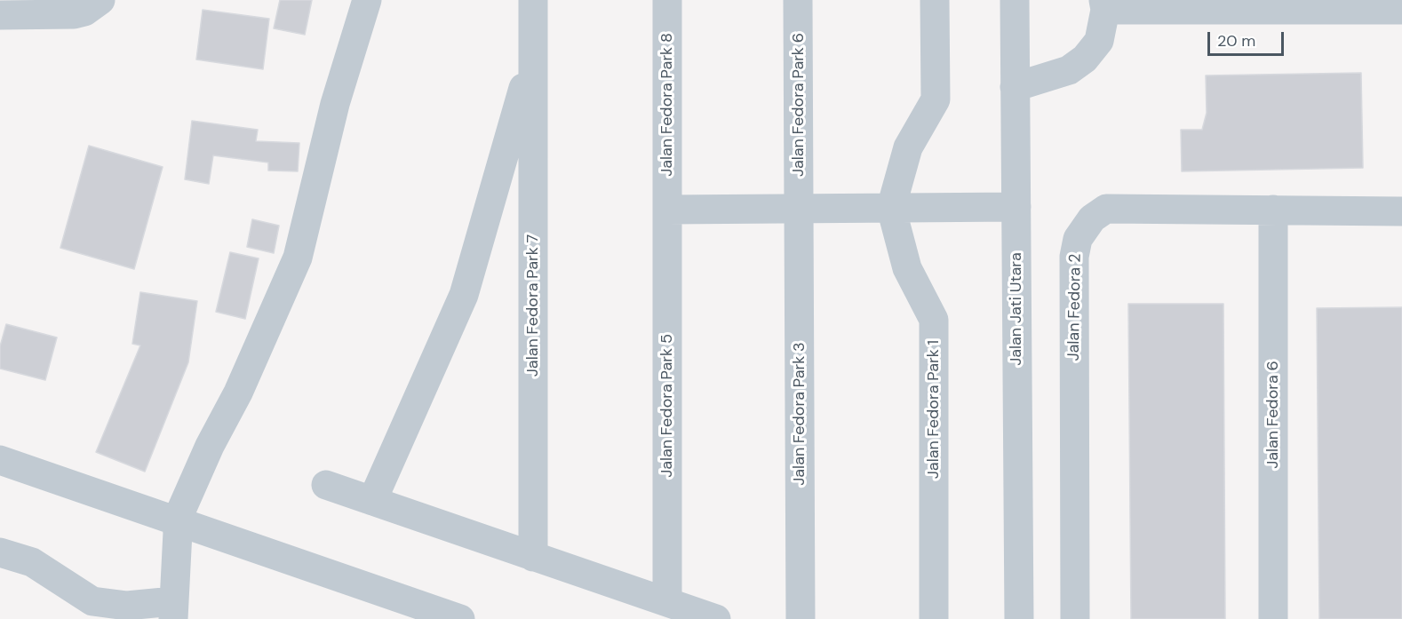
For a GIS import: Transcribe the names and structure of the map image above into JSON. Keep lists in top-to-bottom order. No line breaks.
{"streets":{"street":["Jalan Fedora Park 8","Jalan Fedora Park 6","Jalan Fedora Park 7","Jalan Fedora 2","Jalan Jati Utara","Jalan Fedora Park 5","Jalan Fedora Park 1","Jalan Fedora Park 3","Jalan Fedora 6"]},"crossings":[["Jalan Fedora Park 8","Jalan Fedora Park 5"],["Jalan Fedora Park 6","Jalan Fedora Park 3"],["Jalan Fedora 2","Jalan Fedora 6"]],"scale_bar":"20 m"}
